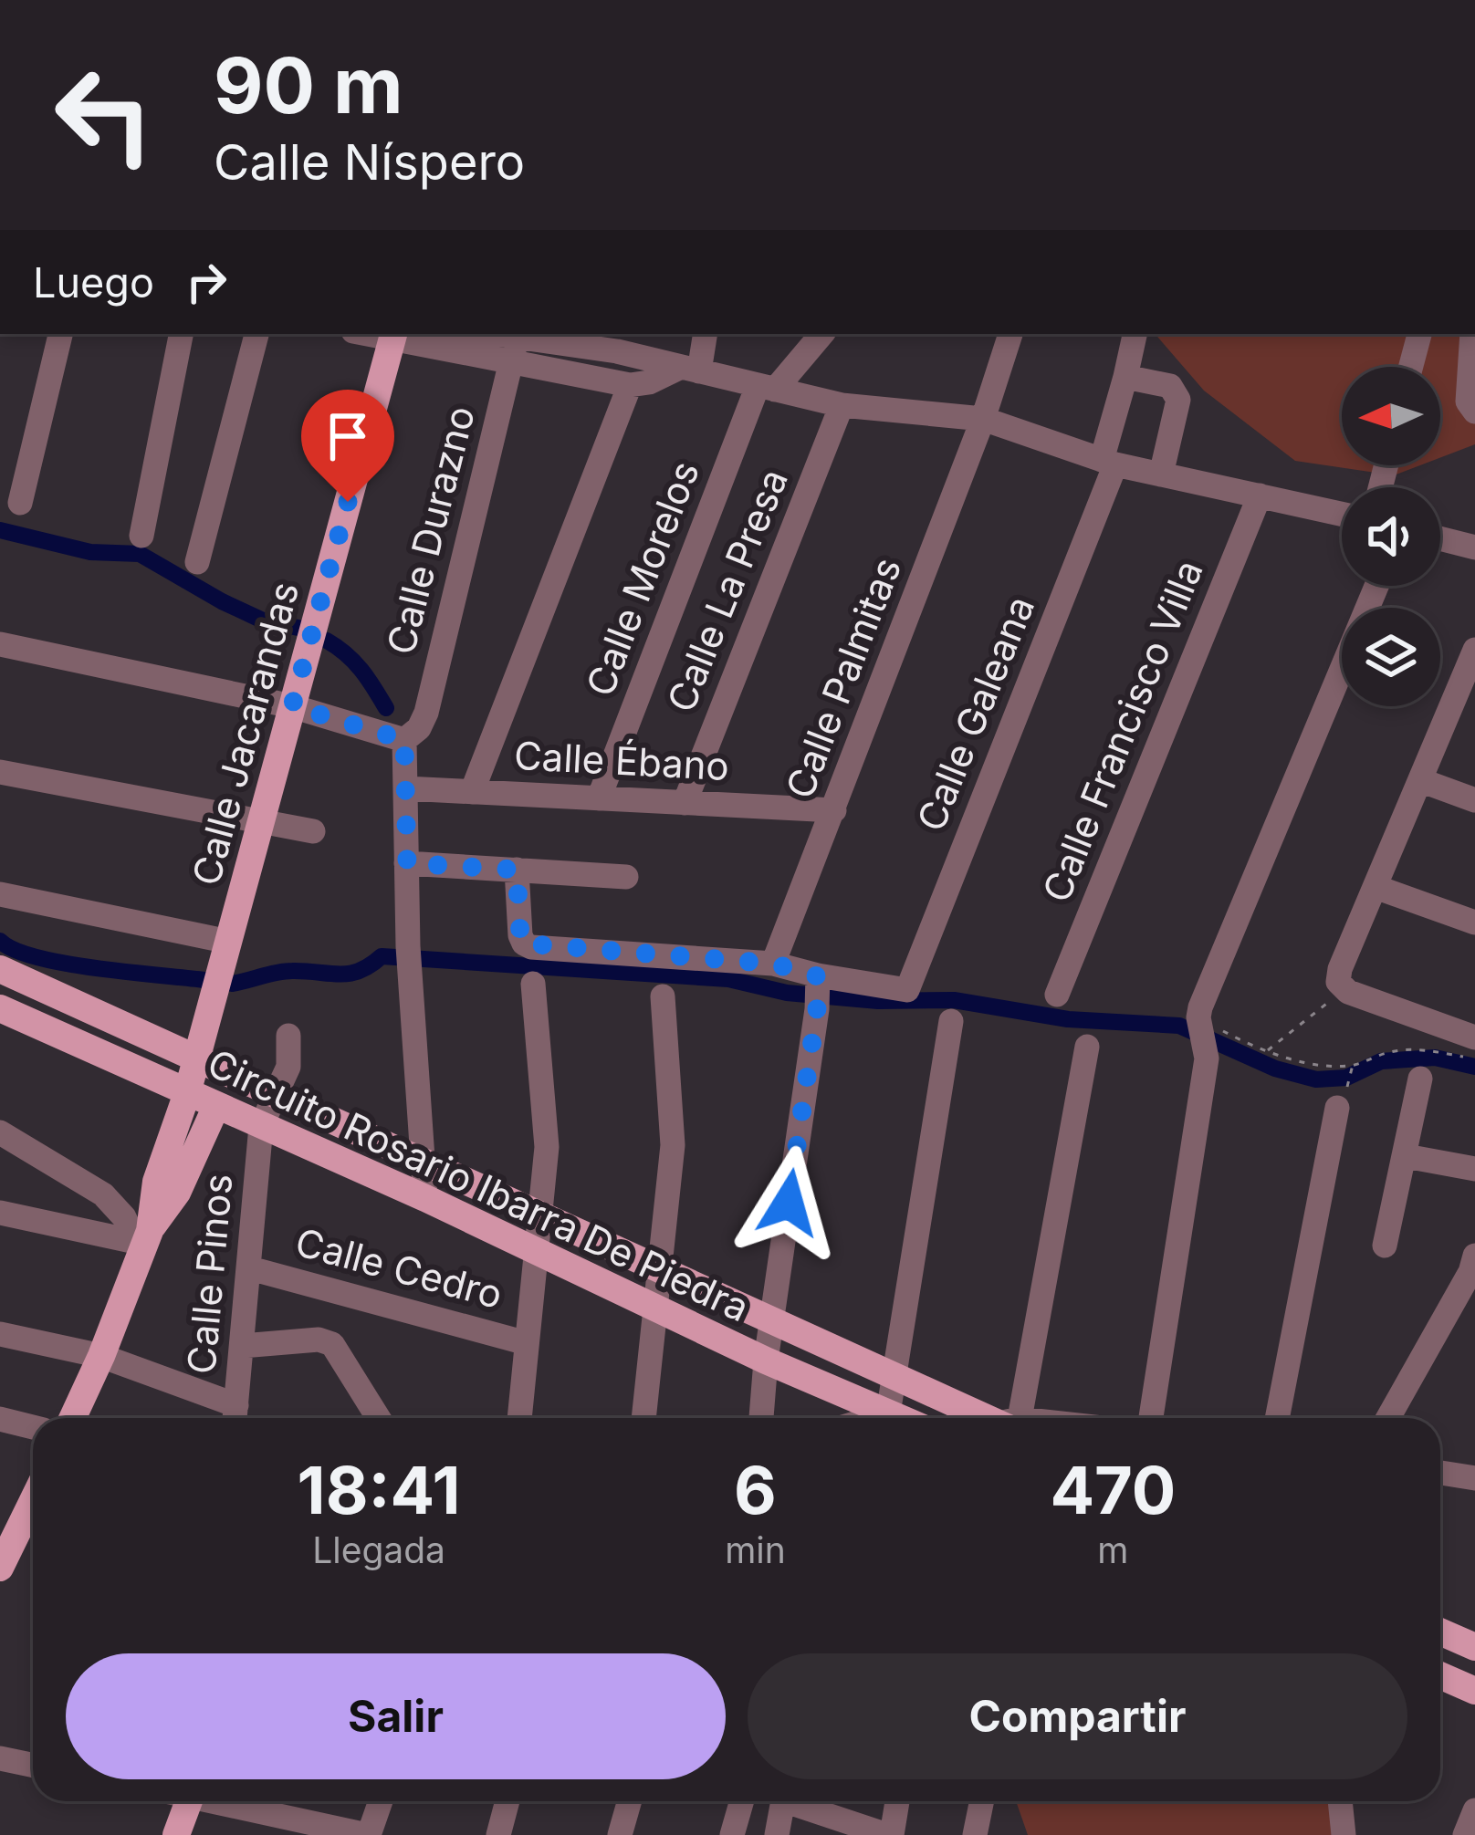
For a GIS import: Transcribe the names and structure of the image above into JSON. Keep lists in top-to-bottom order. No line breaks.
{"streets":{"main road":["Calle Jacarandas","Circuito Rosario Ibarra De Piedra"],"street":["Calle Durazno","Calle Morelos","Calle La Presa","Calle Palmitas","Calle Galeana","Calle Francisco Villa","Calle Ébano","Calle Cedro","Calle Pinos"]},"crossings":[["Calle Morelos","Calle Ébano"],["Calle La Presa","Calle Ébano"],["Calle Palmitas","Calle Ébano"],["Calle Jacarandas","Circuito Rosario Ibarra De Piedra"],["Circuito Rosario Ibarra De Piedra","Calle Pinos"],["Calle Cedro","Calle Pinos"]],"north":"left","page":{"turn":["90 m","Calle Níspero"],"then":"Luego","eta":["18:41","Llegada","6","min","470","m"],"buttons":["Salir","Compartir"]}}
